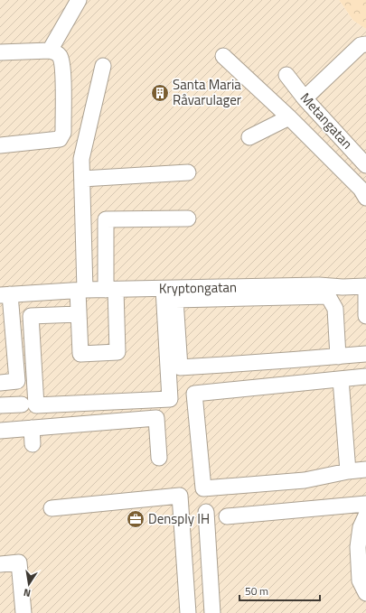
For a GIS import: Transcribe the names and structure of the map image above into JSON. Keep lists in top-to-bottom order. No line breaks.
{"streets":{"street":["Metangatan","Kryptongatan"]},"places":{"building":["Santa Maria Råvarulager"],"office":["Densply IH"]},"scale_bar":"50 m","north":"bottom"}
